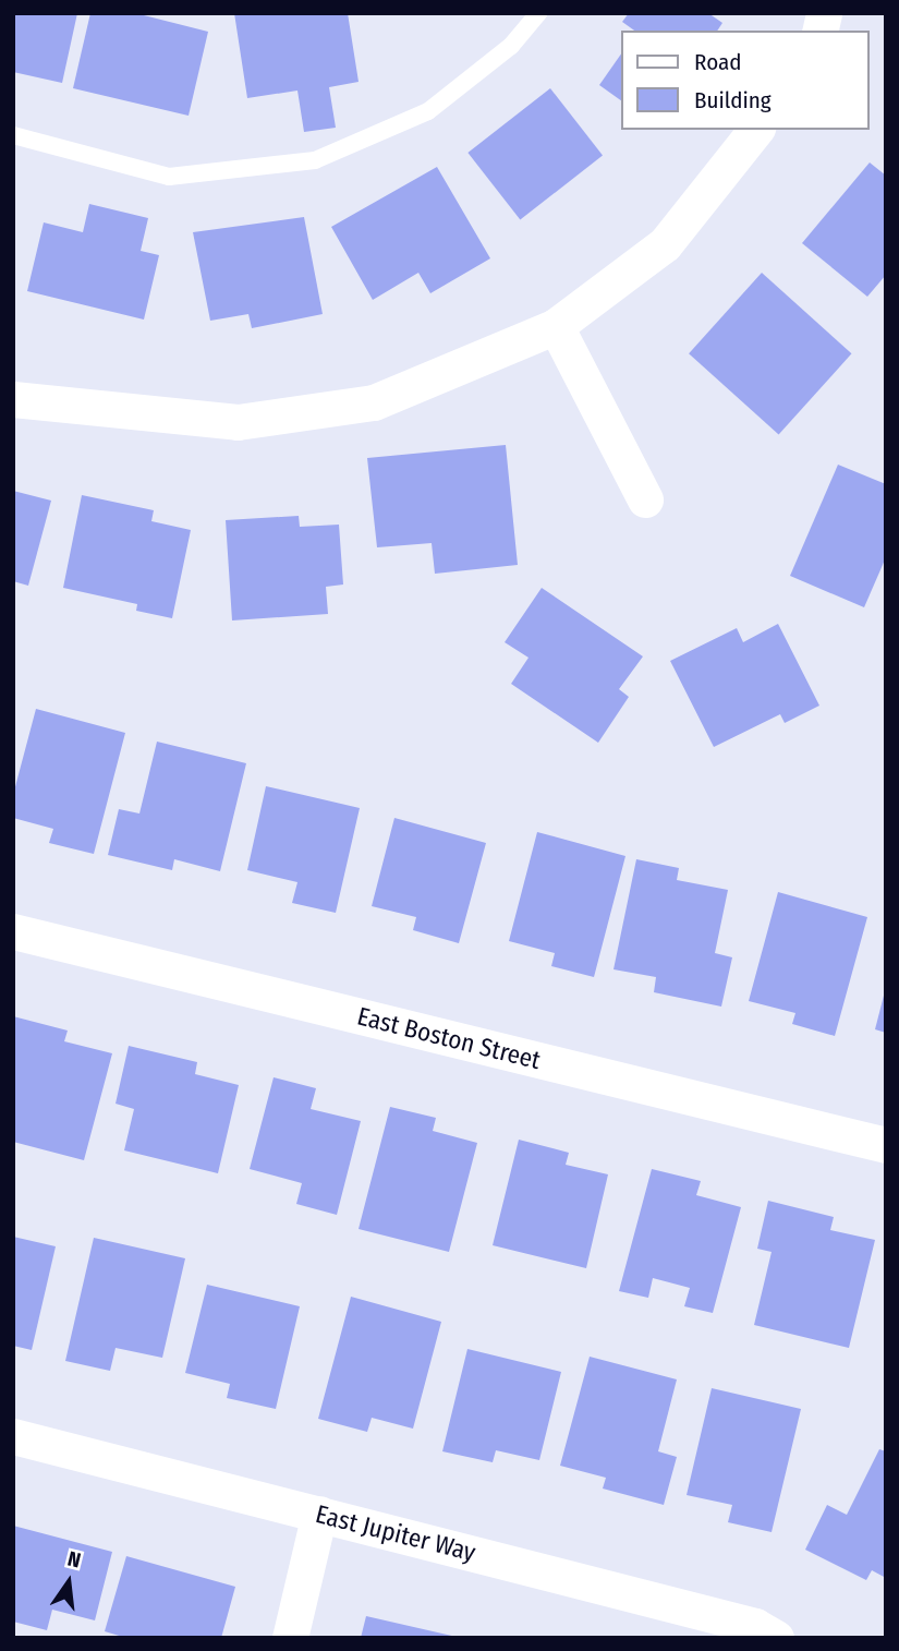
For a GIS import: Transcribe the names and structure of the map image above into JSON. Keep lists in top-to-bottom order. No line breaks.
{"streets":{"street":["East Boston Street","East Jupiter Way"]},"legend":["Road","Building"],"north":"top"}
